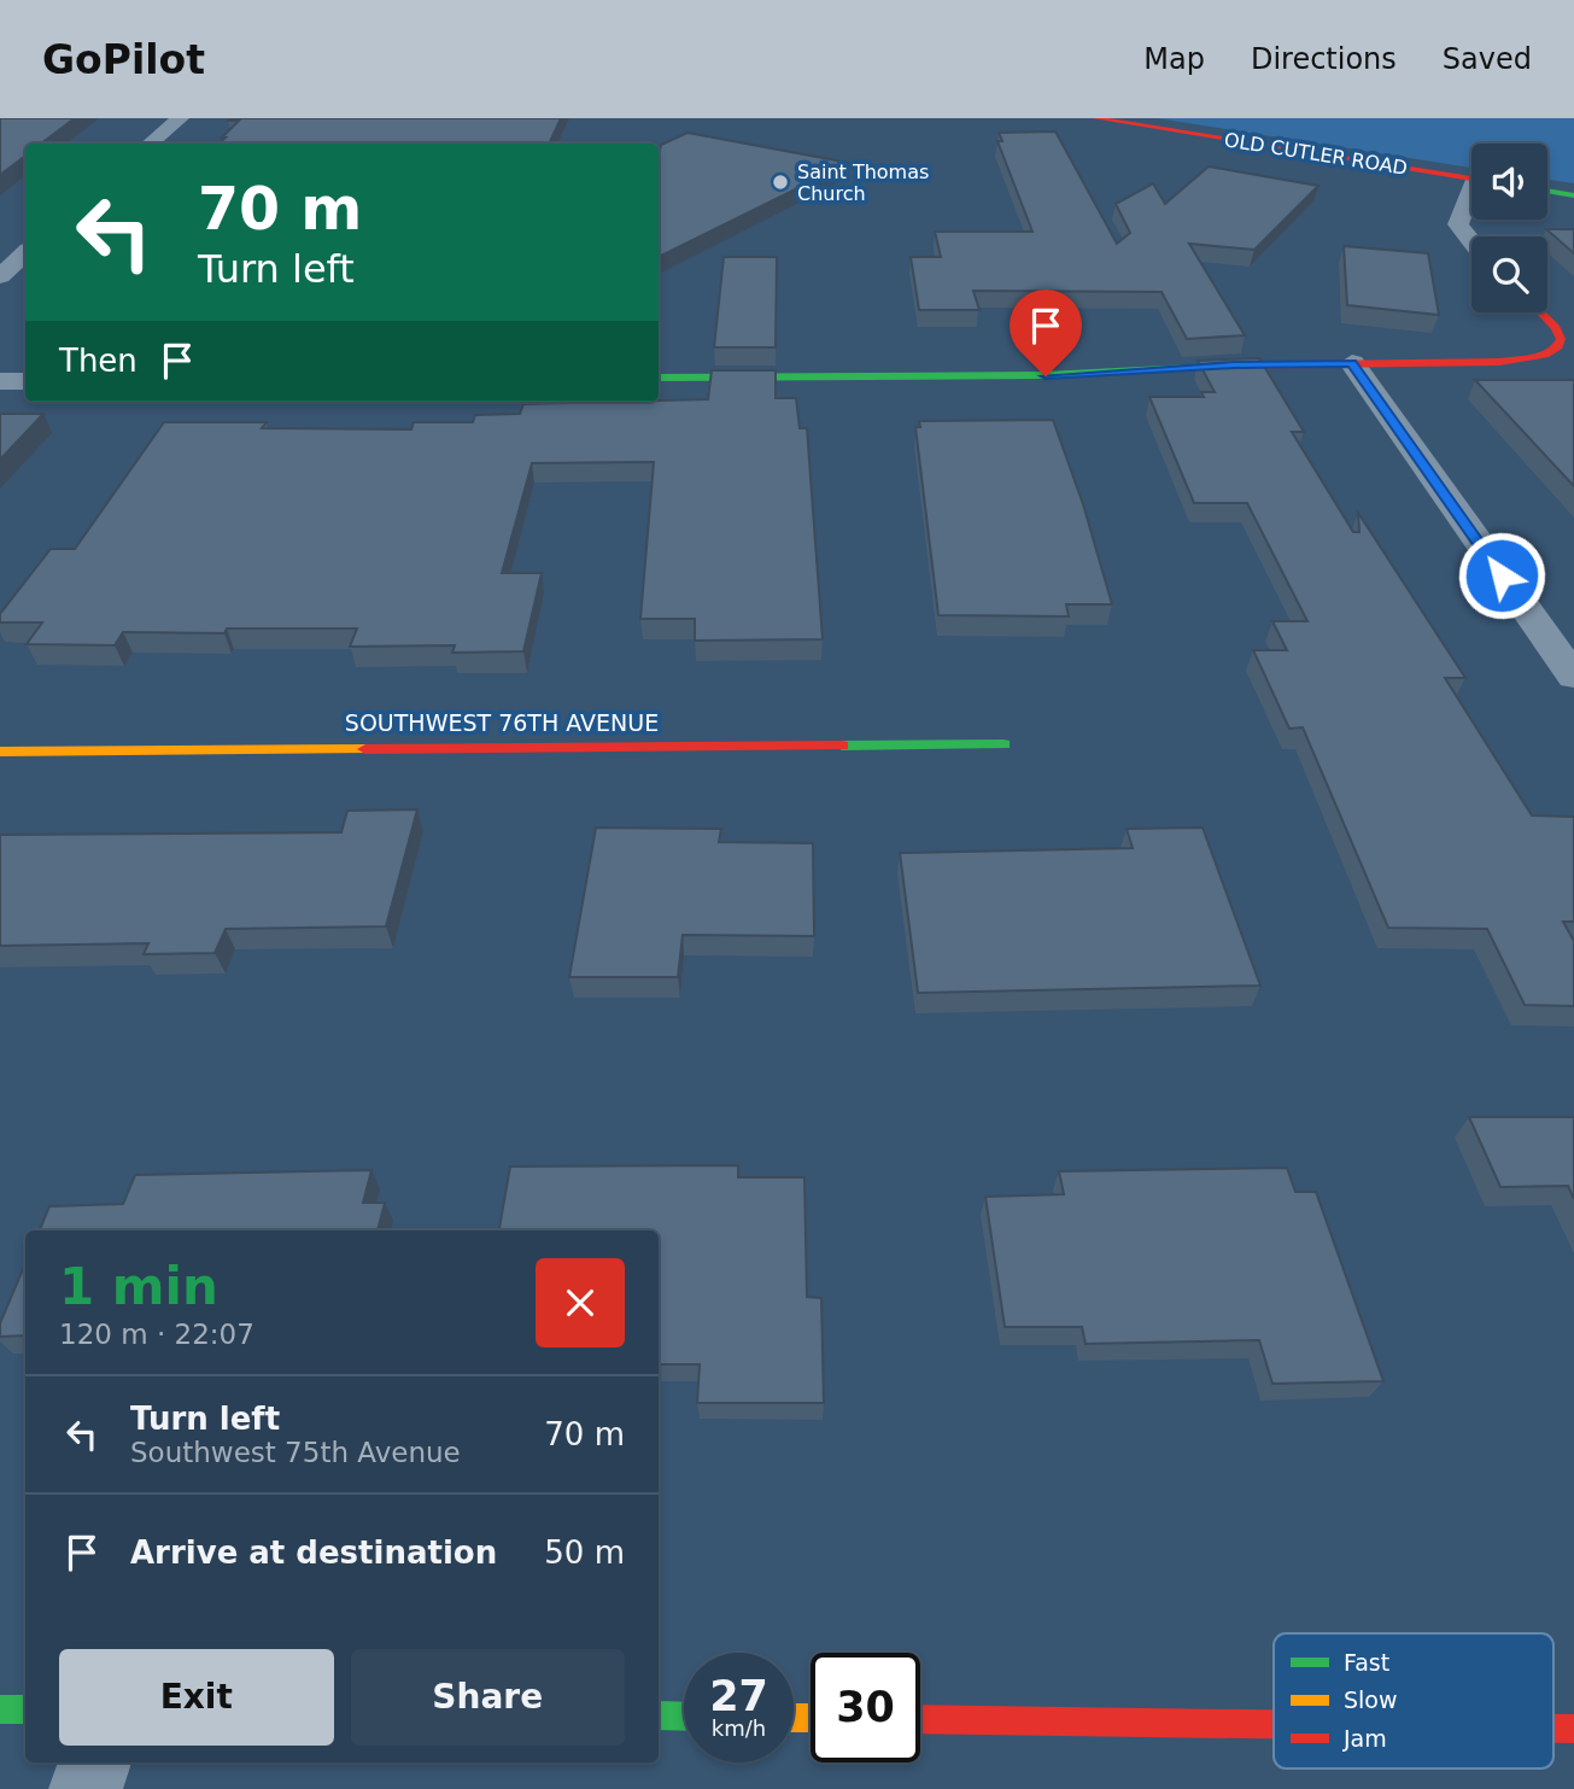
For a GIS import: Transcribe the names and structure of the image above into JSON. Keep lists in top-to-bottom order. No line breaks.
{"streets":{"street":["OLD CUTLER ROAD","SOUTHWEST 76TH AVENUE"]},"places":["Saint Thomas Church"],"legend":["Fast","Slow","Jam"],"page":{"header":"GoPilot","nav":["Map","Directions","Saved"],"turn":["70 m","Turn left"],"then":"Then","heading":["1 min","120 m · 22:07"],"list":[{"name":"Turn left","note":"Southwest 75th Avenue","value":"70 m"},{"name":"Arrive at destination","value":"50 m"}],"buttons":["Exit","Share"],"speed":"27 km/h","limit":"30"}}
